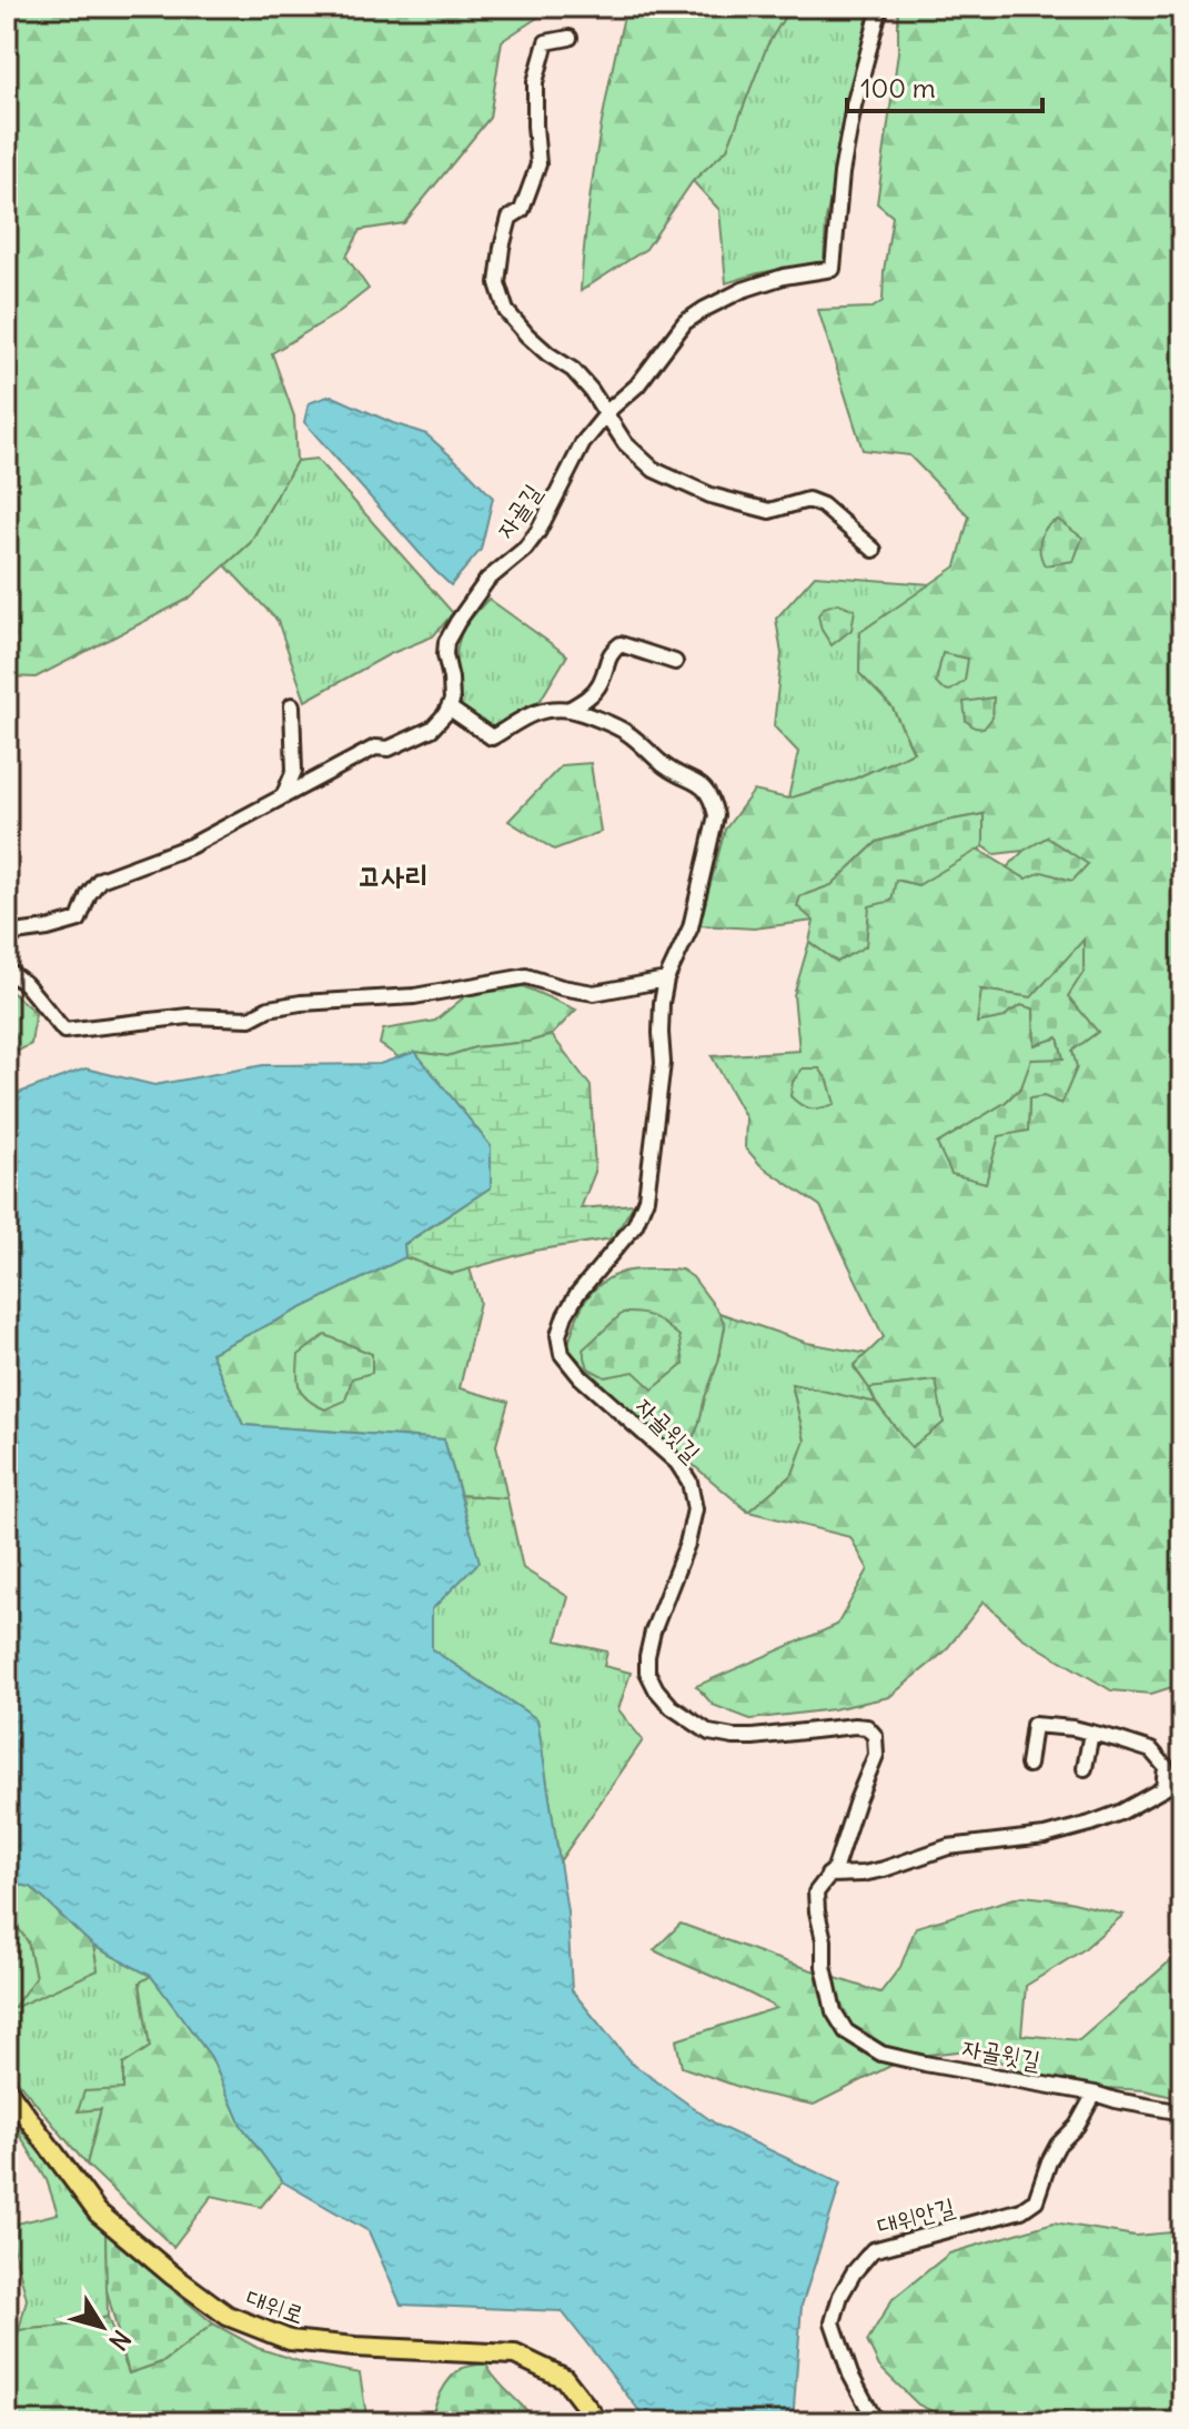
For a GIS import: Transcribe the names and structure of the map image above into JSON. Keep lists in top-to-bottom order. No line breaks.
{"streets":{"main road":["대위로"],"street":["자골길","자골윗길","대위안길"]},"crossings":[["자골윗길","대위안길"]],"districts":["고사리"],"scale_bar":"100 m","north":"bottom right"}
